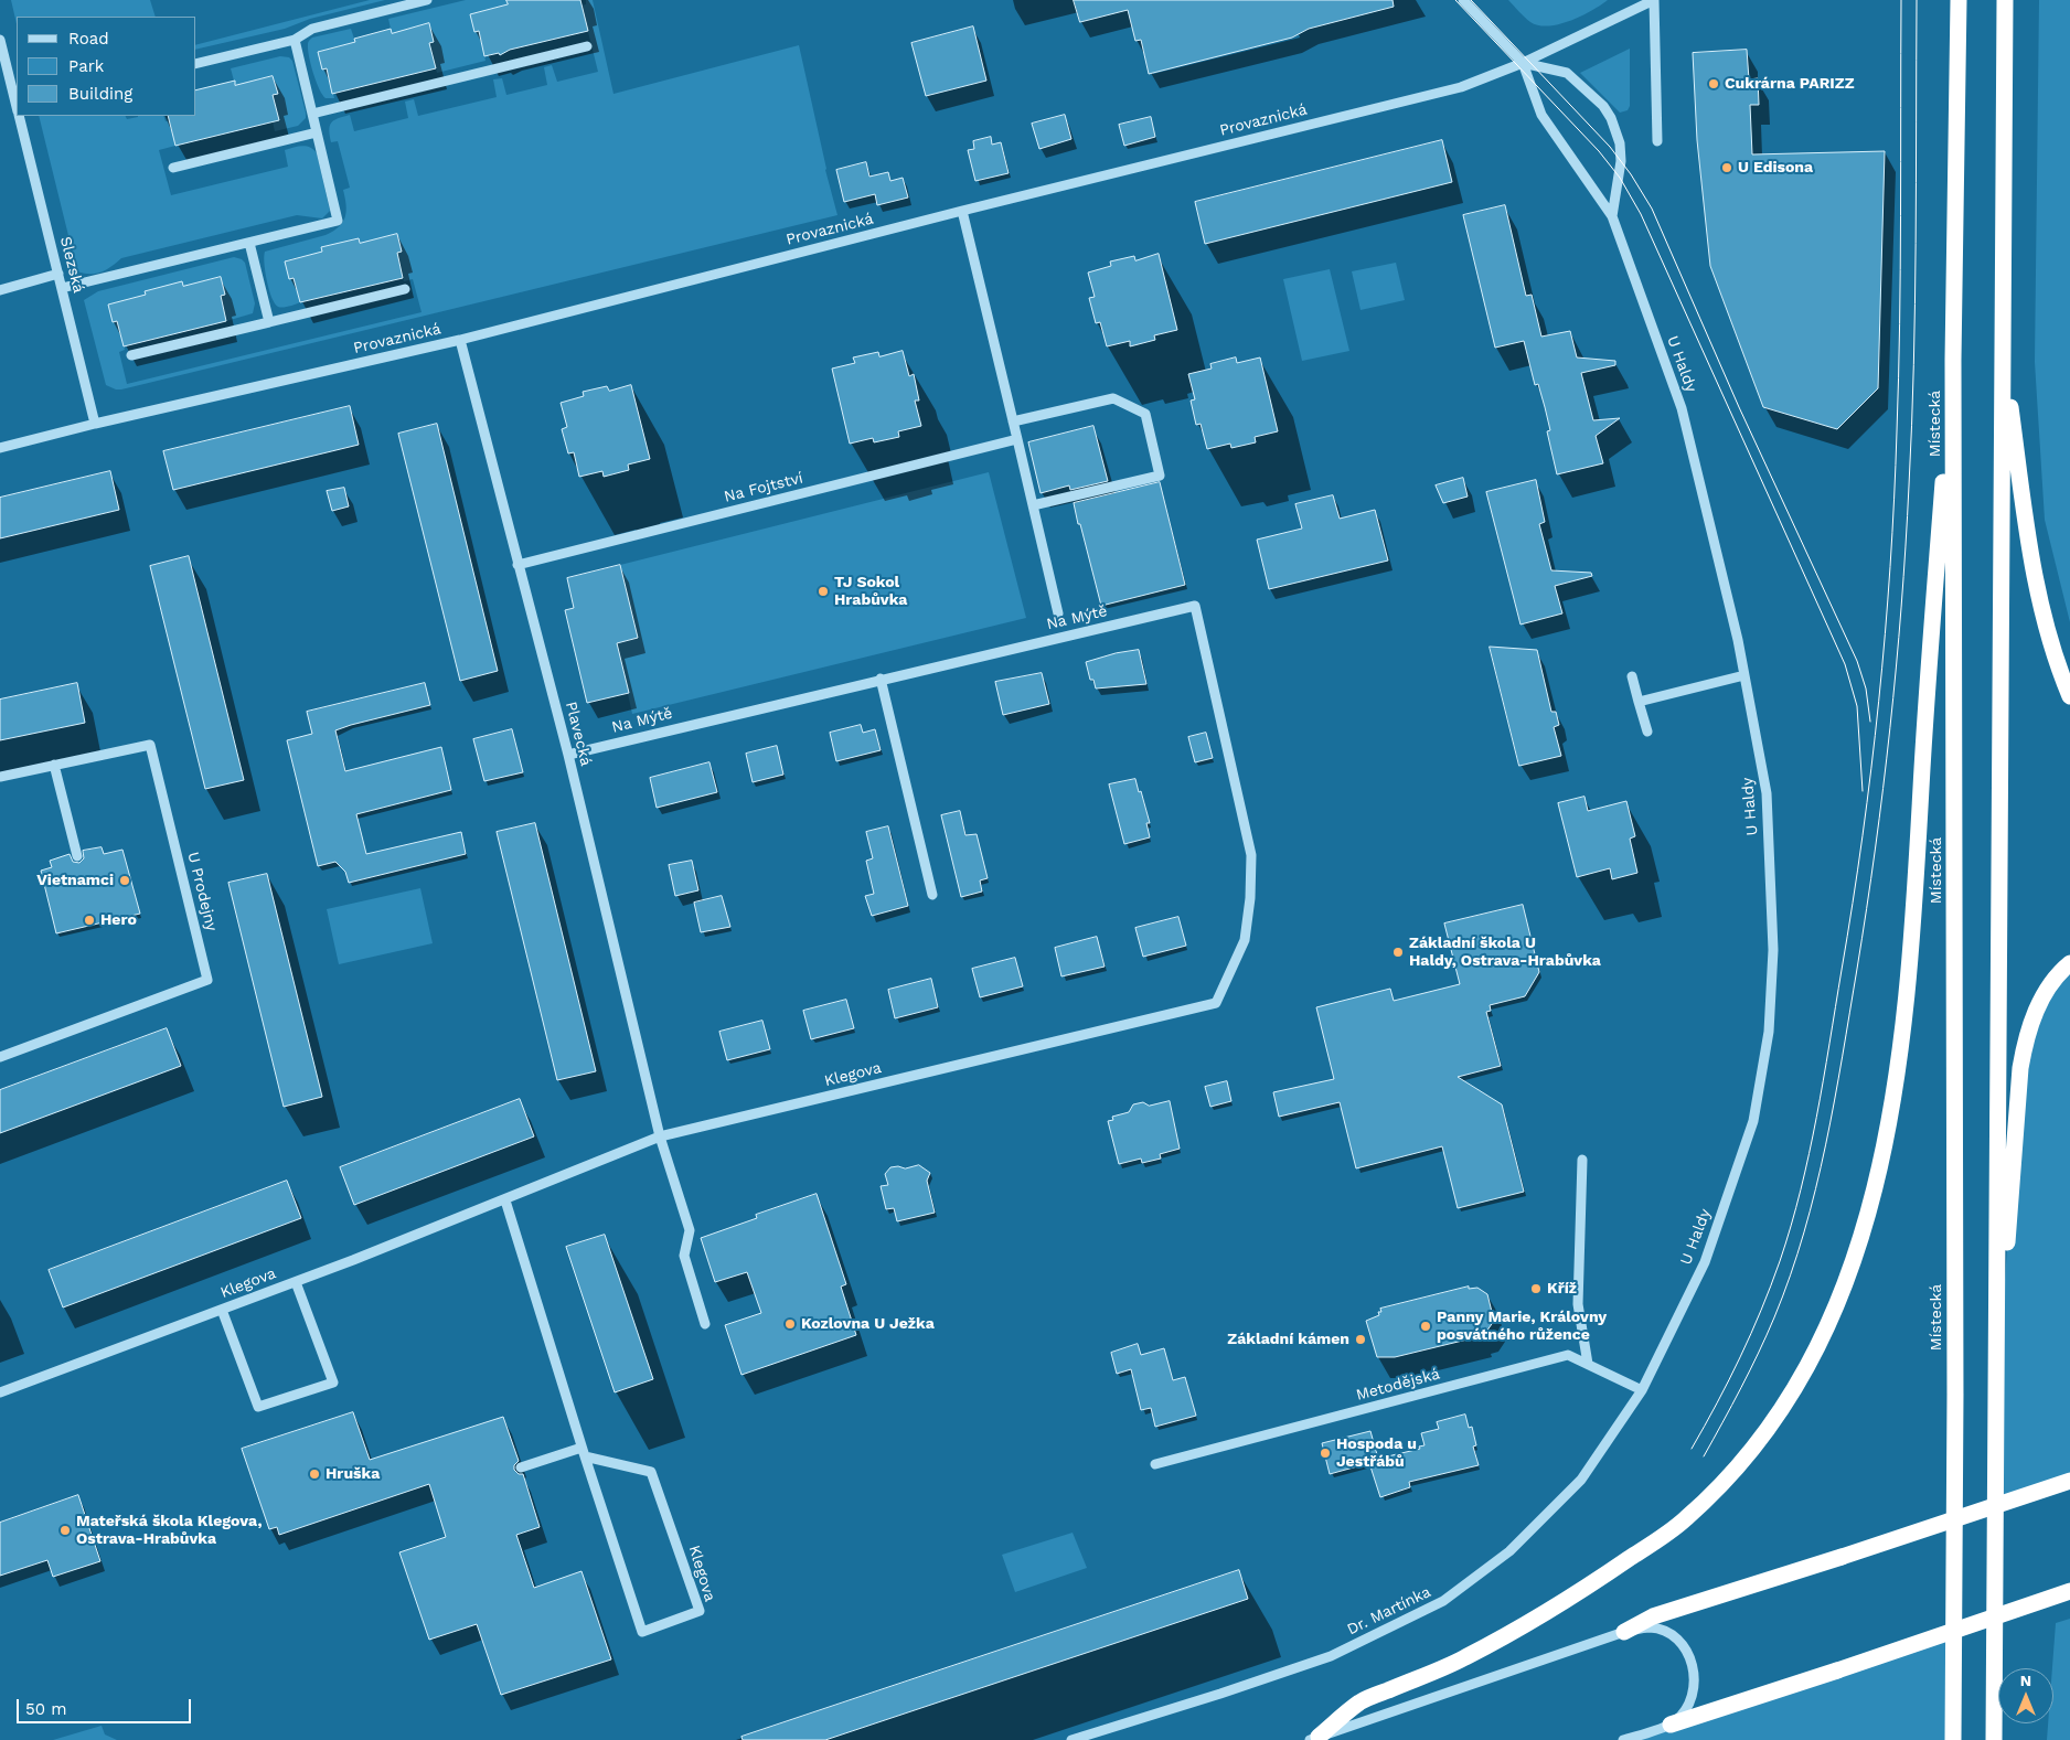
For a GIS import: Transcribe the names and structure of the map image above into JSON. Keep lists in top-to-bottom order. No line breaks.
{"streets":{"highway":["Místecká"],"street":["Provaznická","Slezská","U Haldy","Na Fojtství","Na Mýtě","Plavecká","U Prodejny","Klegova","Metodějská","Dr. Martínka"]},"crossings":[["Provaznická","Slezská"],["Provaznická","U Haldy"],["Provaznická","Plavecká"],["U Haldy","Metodějská"],["U Haldy","Dr. Martínka"],["Na Fojtství","Plavecká"],["Na Mýtě","Plavecká"],["Na Mýtě","Klegova"],["Plavecká","Klegova"],["Metodějská","Dr. Martínka"]],"places":["Cukrárna PARIZZ","U Edisona","TJ Sokol Hrabůvka","Vietnamci","Hero","Základní škola U Haldy, Ostrava-Hrabůvka","Kříž","Kozlovna U Ježka","Panny Marie, Královny posvátného růžence","Základní kámen","Hospoda u Jestřábů","Hruška","Mateřská škola Klegova, Ostrava-Hrabůvka"],"legend":["Road","Park","Building"],"scale_bar":"50 m","north":"top"}
